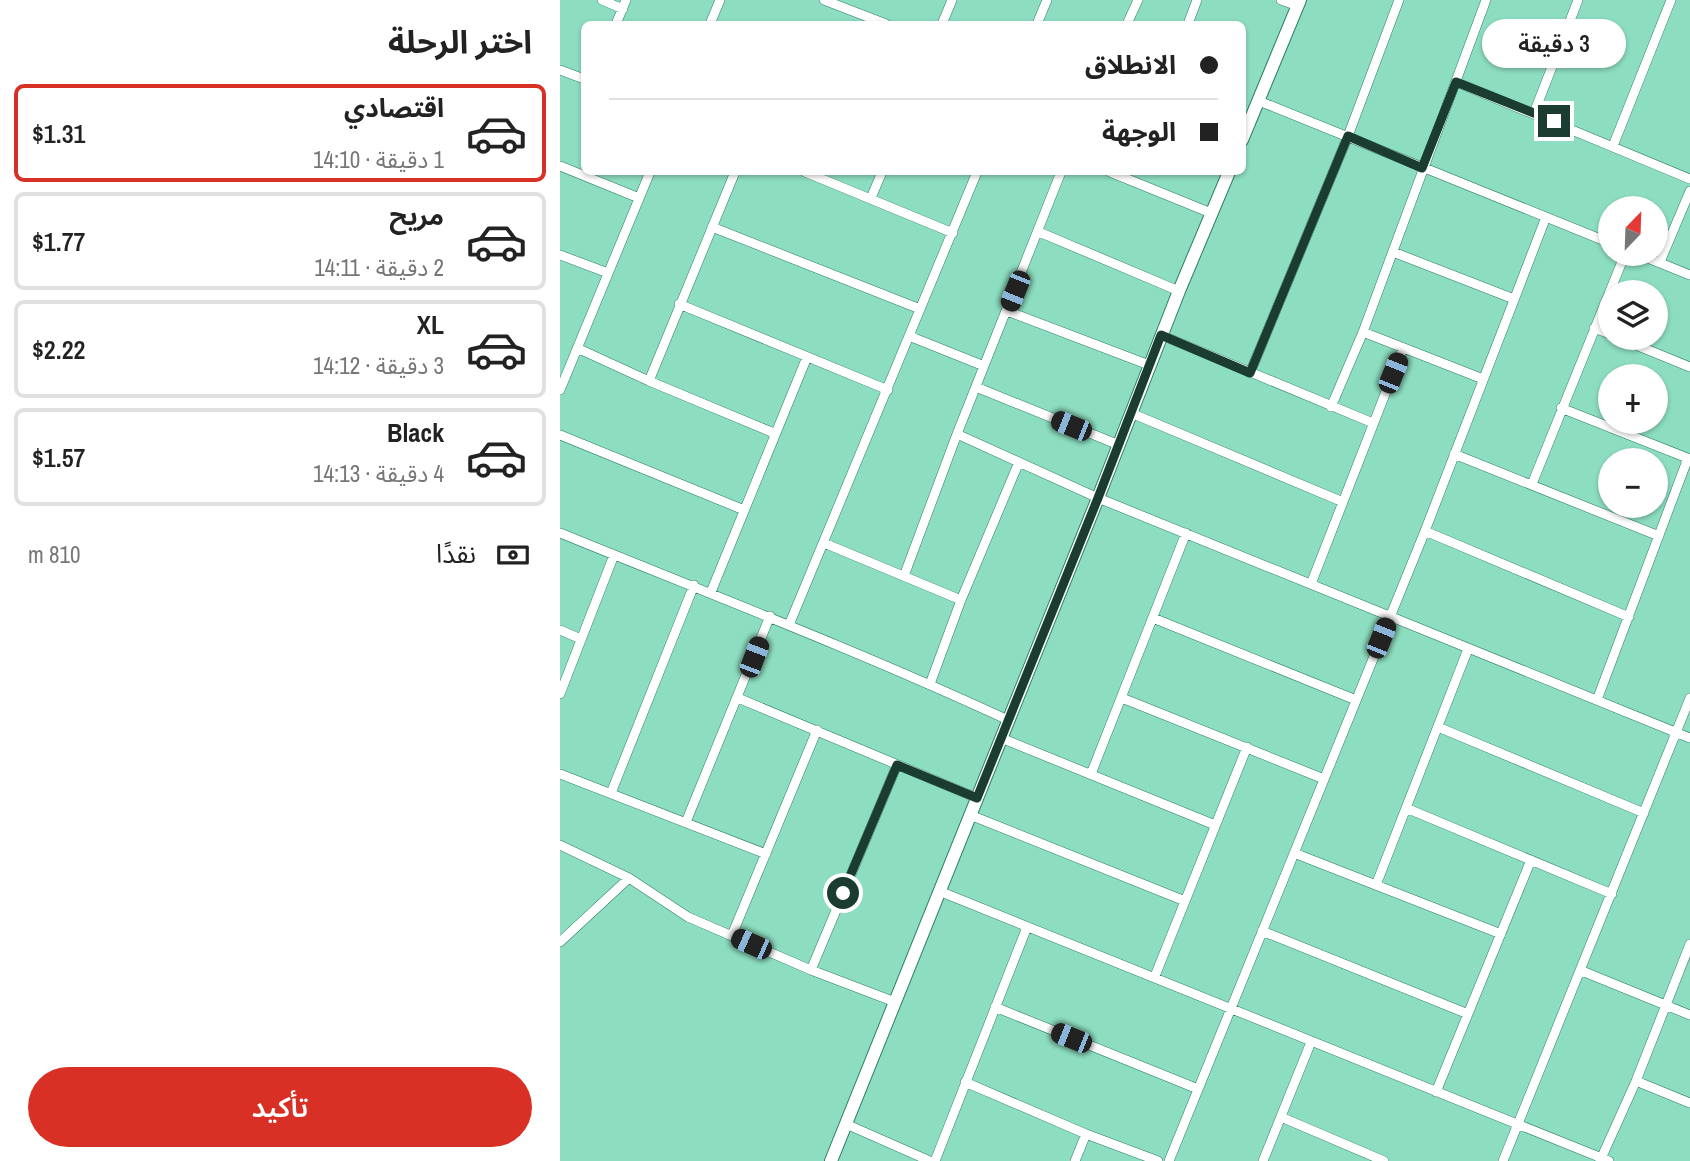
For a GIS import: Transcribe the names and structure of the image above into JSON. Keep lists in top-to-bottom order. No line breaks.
{"north":"top right","page":{"heading":"اختر الرحلة","bubble":"3 دقيقة","banner":["الانطلاق","الوجهة"],"list":[{"name":"اقتصادي","note":"1 دقيقة · 14:10","value":"$1.31"},{"name":"مريح","note":"2 دقيقة · 14:11","value":"$1.77"},{"name":"XL","note":"3 دقيقة · 14:12","value":"$2.22"},{"name":"Black","note":"4 دقيقة · 14:13","value":"$1.57"}],"map_buttons":["+","−"],"pay":["نقدًا","810 m"],"buttons":"تأكيد"}}
